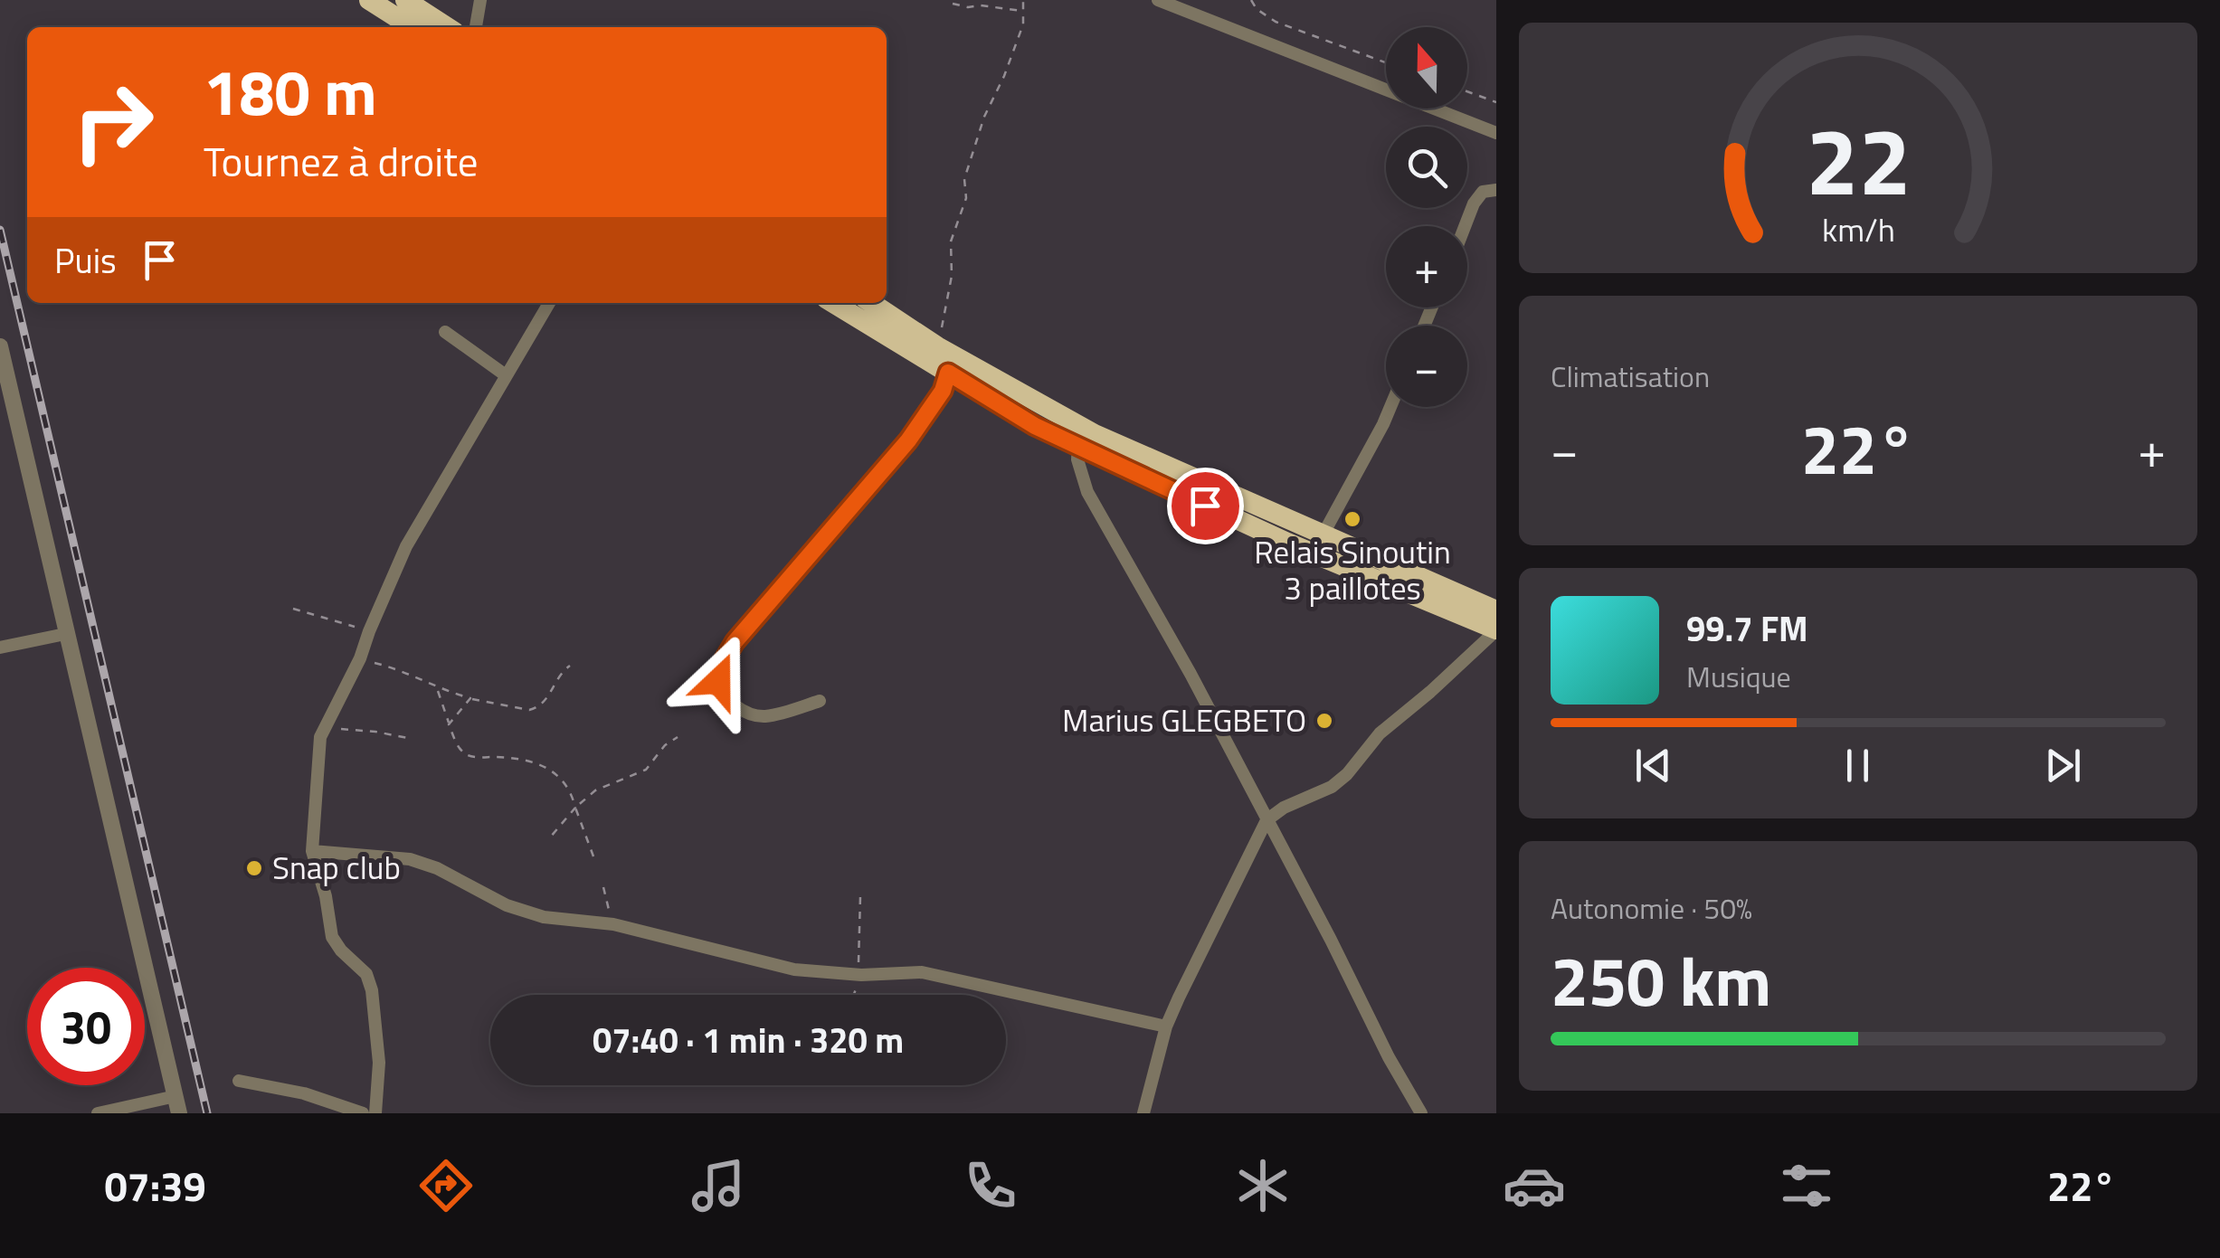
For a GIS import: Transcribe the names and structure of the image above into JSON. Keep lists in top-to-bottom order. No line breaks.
{"places":["Relais Sinoutin 3 paillotes","Marius GLEGBETO","Snap club"],"north":"top","page":{"map_buttons":["+","−"],"turn":["180 m","Tournez à droite"],"then":"Puis","tile":["Climatisation",["Autonomie · 50%","250 km"]],"heat":["−","22°","+"],"song":["99.7 FM","Musique"],"limit":"30","trip":"07:40 · 1 min · 320 m","tabs":["07:39","22°"],"gauge":["22","km/h"]}}
